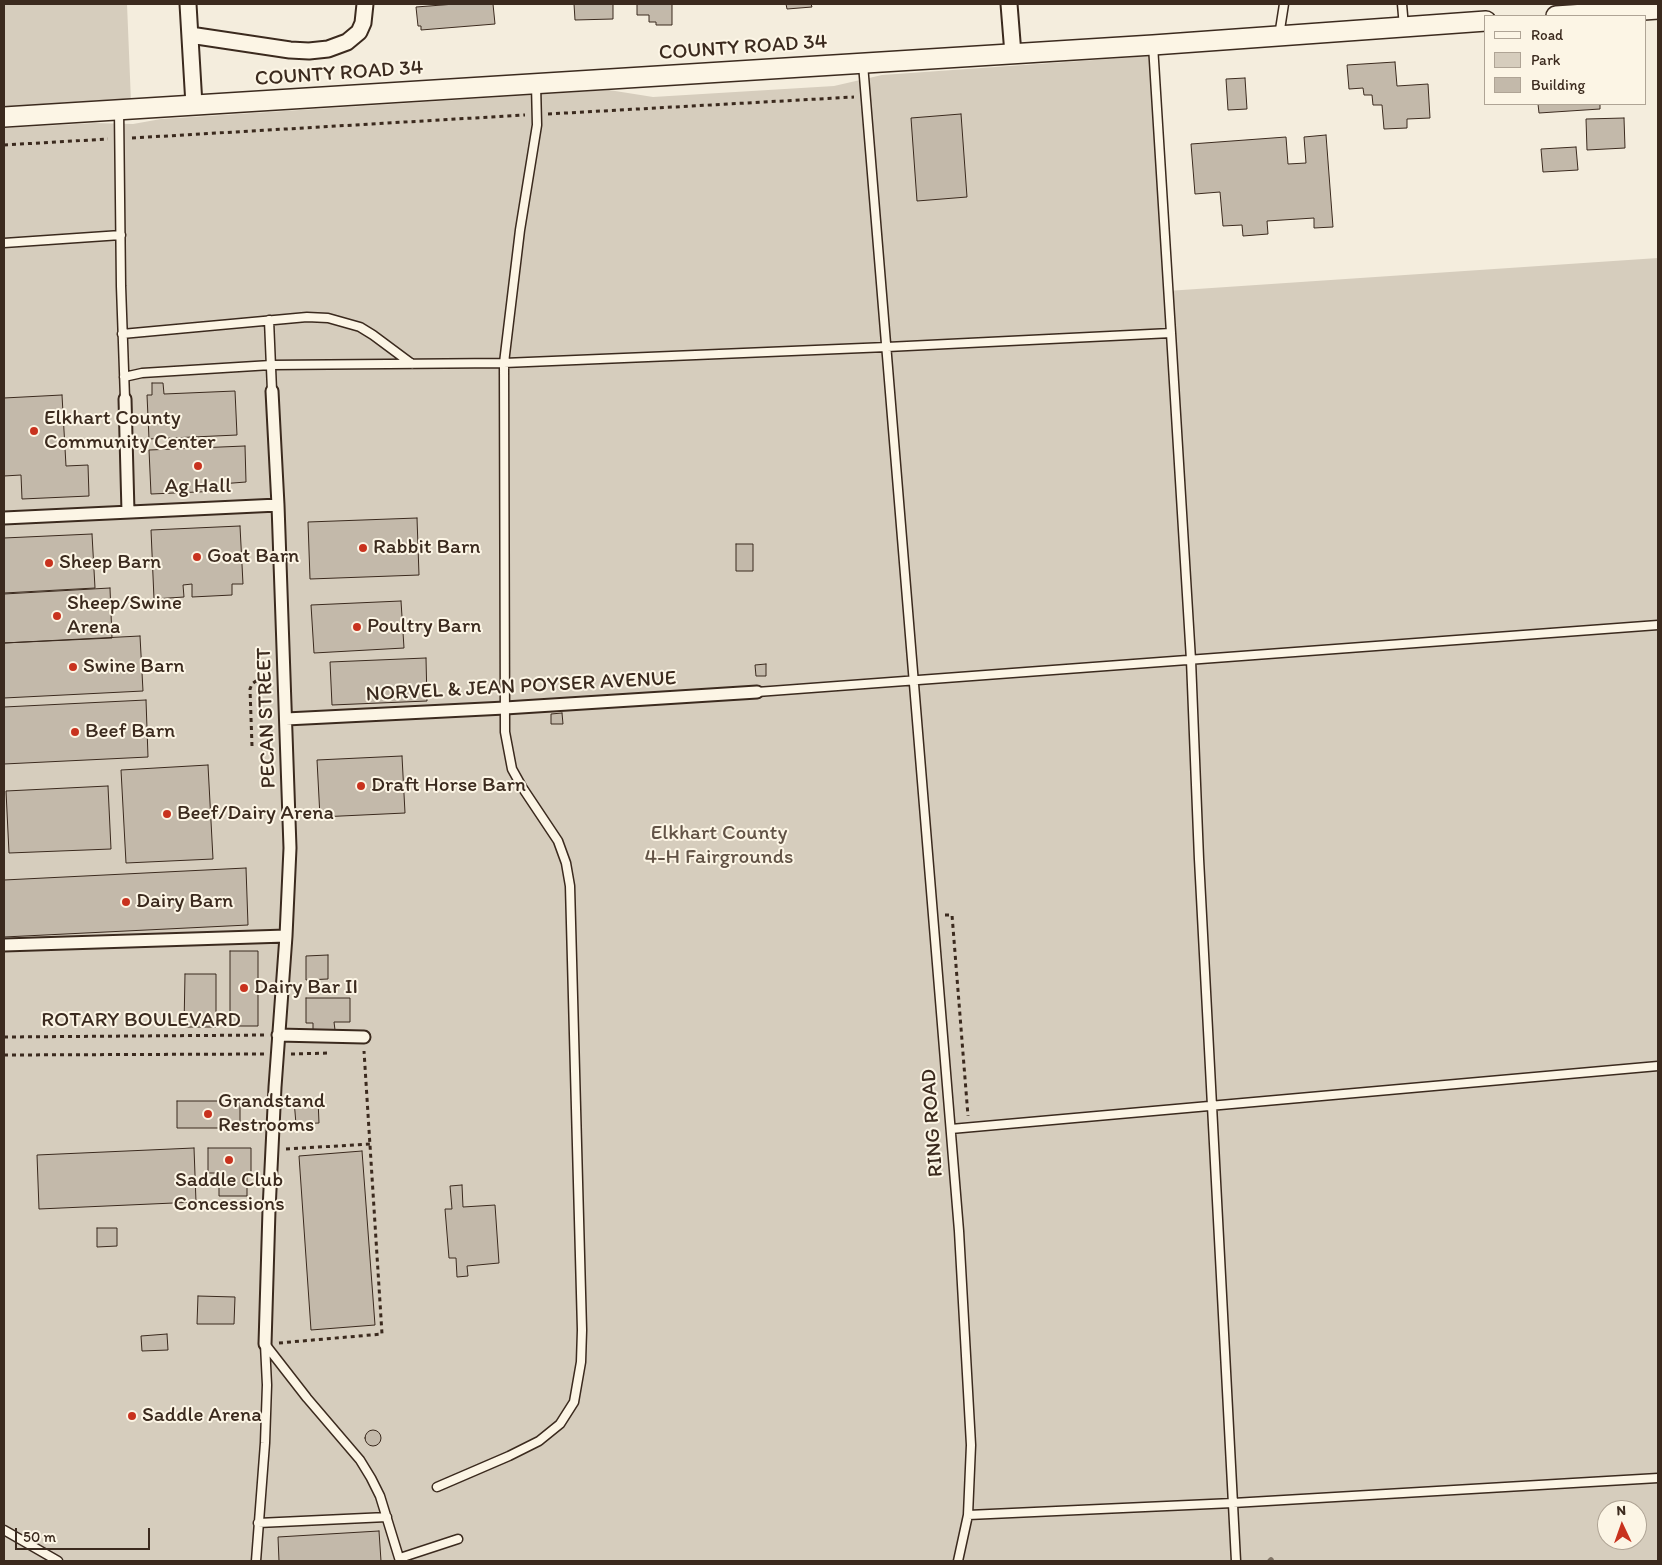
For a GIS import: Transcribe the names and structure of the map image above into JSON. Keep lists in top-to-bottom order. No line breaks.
{"streets":{"street":["COUNTY ROAD 34","NORVEL & JEAN POYSER AVENUE","PECAN STREET"],"lane":["RING ROAD"],"path":["ROTARY BOULEVARD"]},"crossings":[["COUNTY ROAD 34","RING ROAD"],["NORVEL & JEAN POYSER AVENUE","PECAN STREET"],["PECAN STREET","ROTARY BOULEVARD"]],"parks":["Elkhart County 4-H Fairgrounds"],"places":["Elkhart County Community Center","Ag Hall","Rabbit Barn","Goat Barn","Sheep Barn","Sheep/Swine Arena","Poultry Barn","Swine Barn","Beef Barn","Draft Horse Barn","Beef/Dairy Arena","Dairy Barn","Dairy Bar II","Grandstand Restrooms","Saddle Club Concessions","Saddle Arena"],"legend":["Road","Park","Building"],"scale_bar":"50 m","north":"top"}
